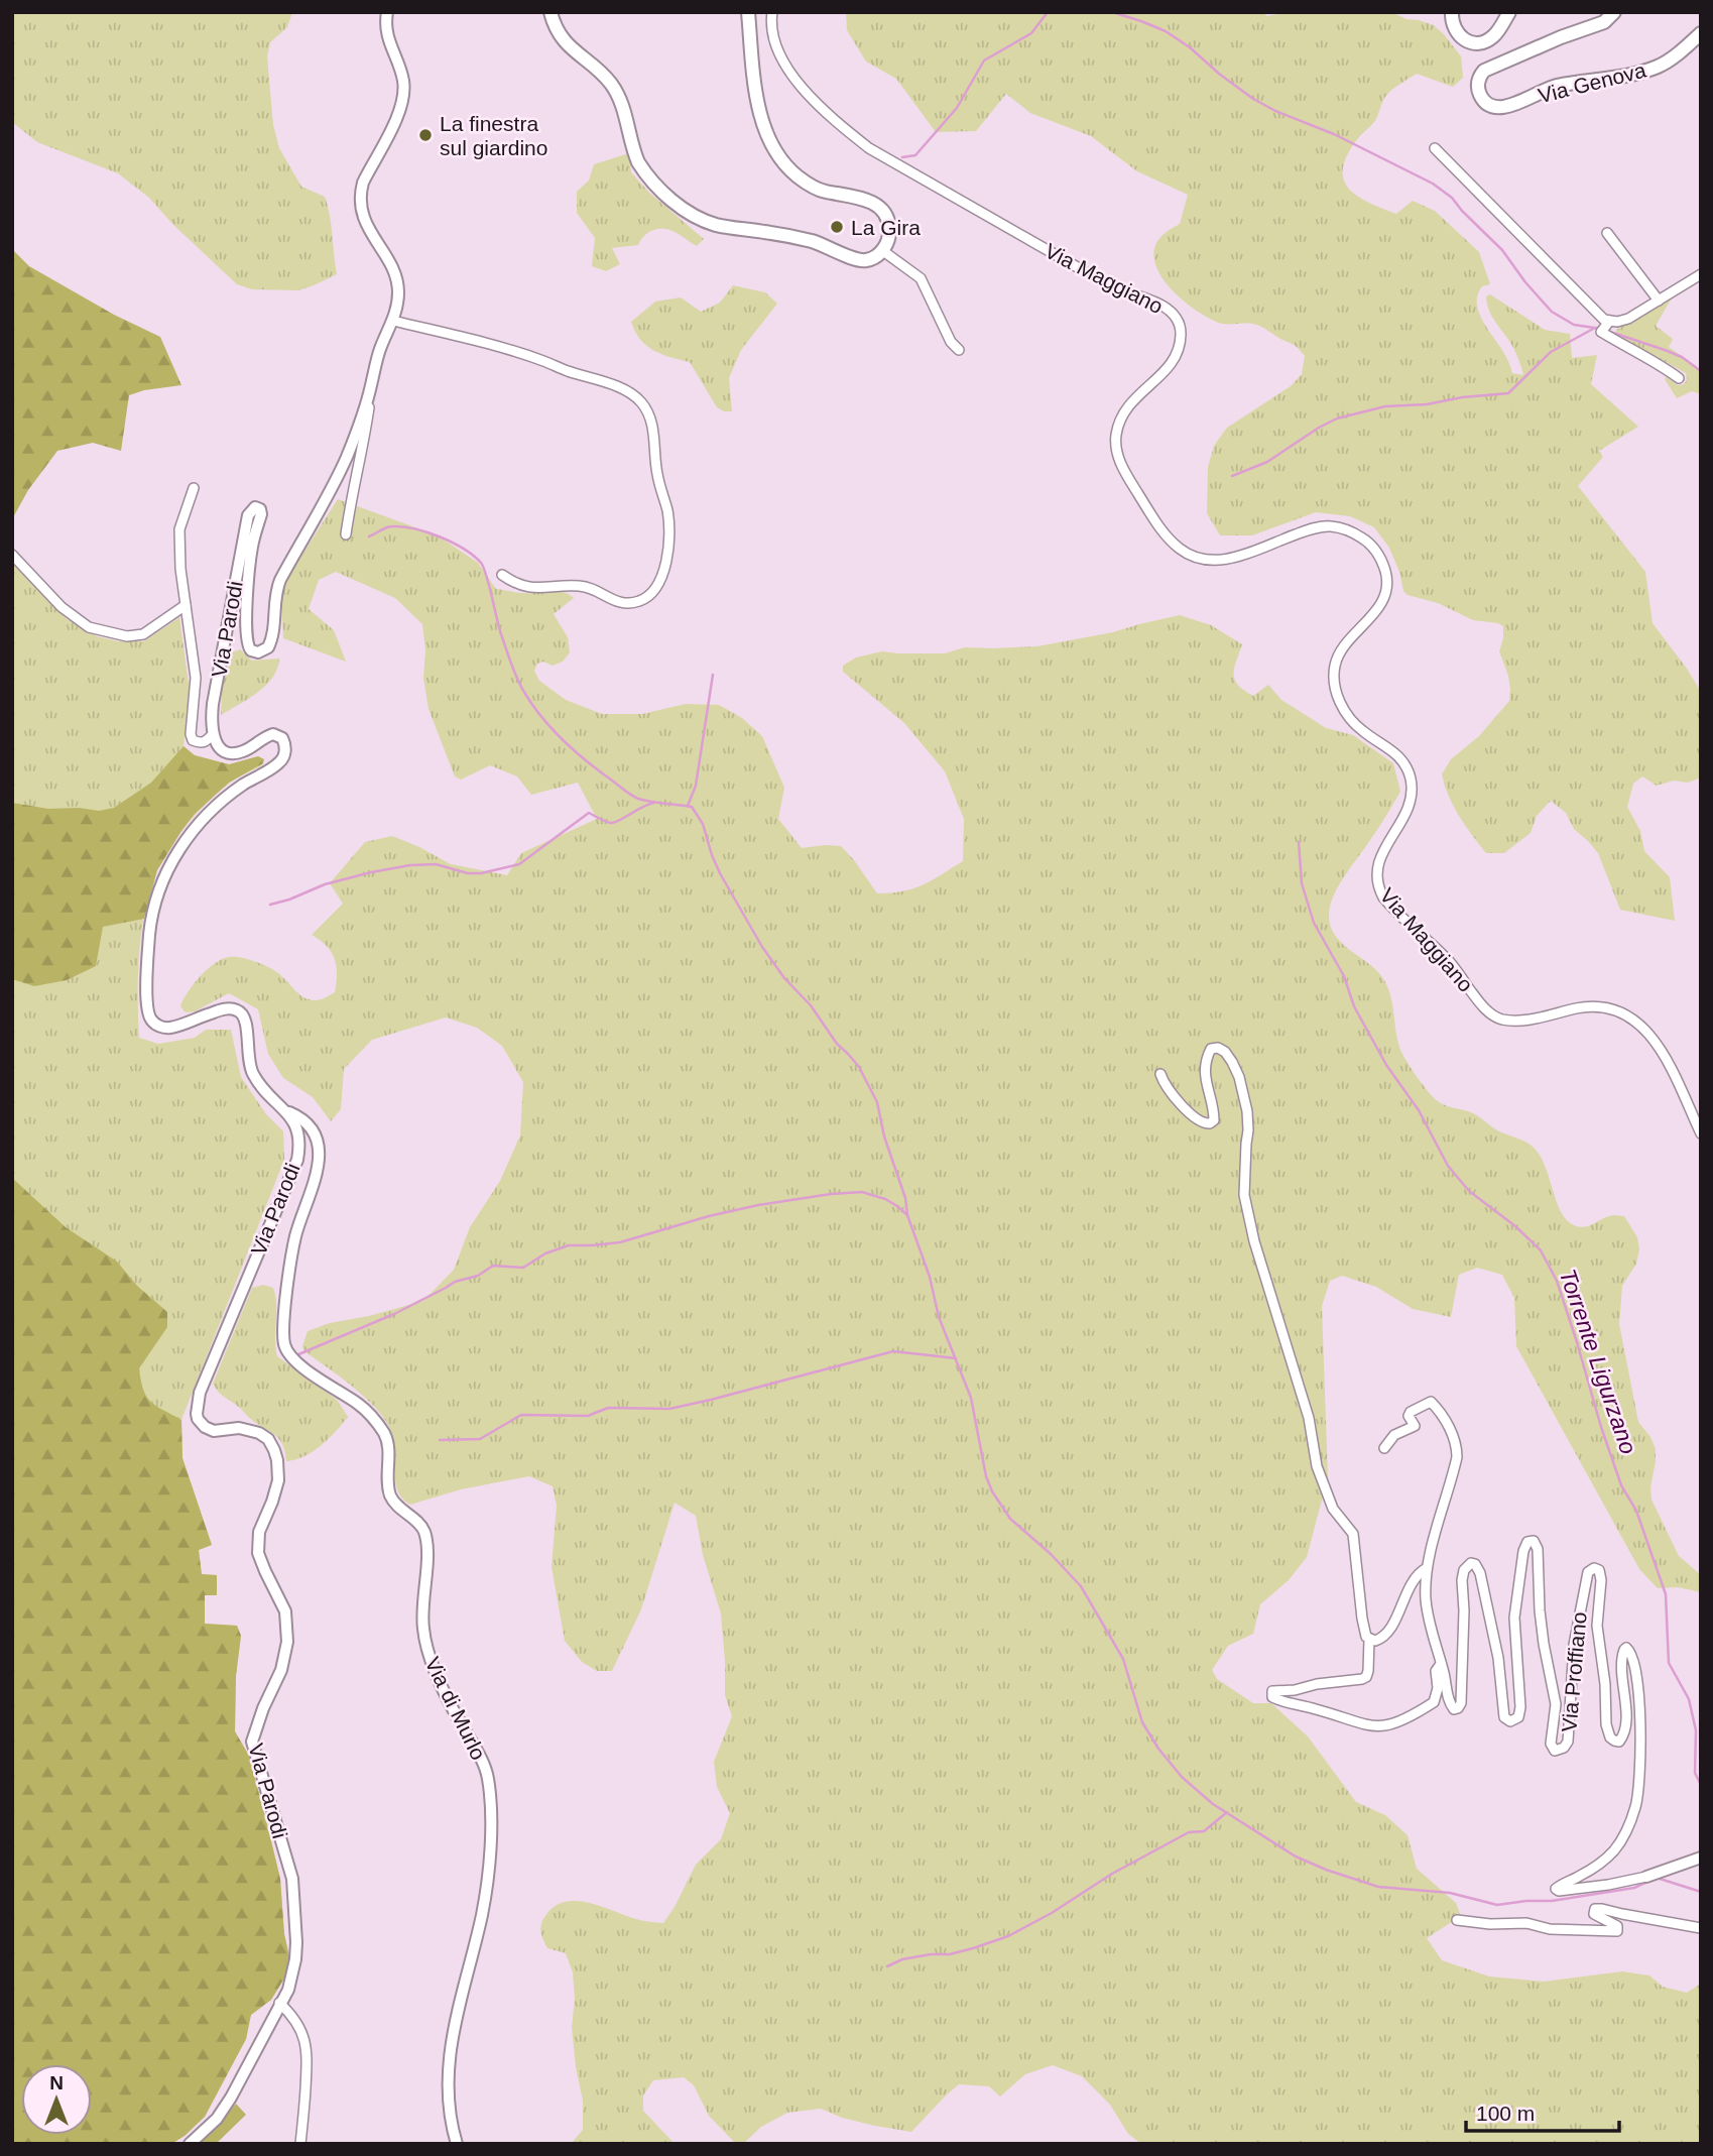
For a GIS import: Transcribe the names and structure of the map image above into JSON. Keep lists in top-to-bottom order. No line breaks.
{"streets":{"main road":["Via Genova"],"street":["Via Maggiano","Via Parodi","Via Proffiano","Via di Murlo"]},"crossings":[["Via Parodi","Via di Murlo"]],"water":["Torrente Ligurzano"],"places":["La finestra sul giardino","La Gira"],"scale_bar":"100 m","north":"top"}
